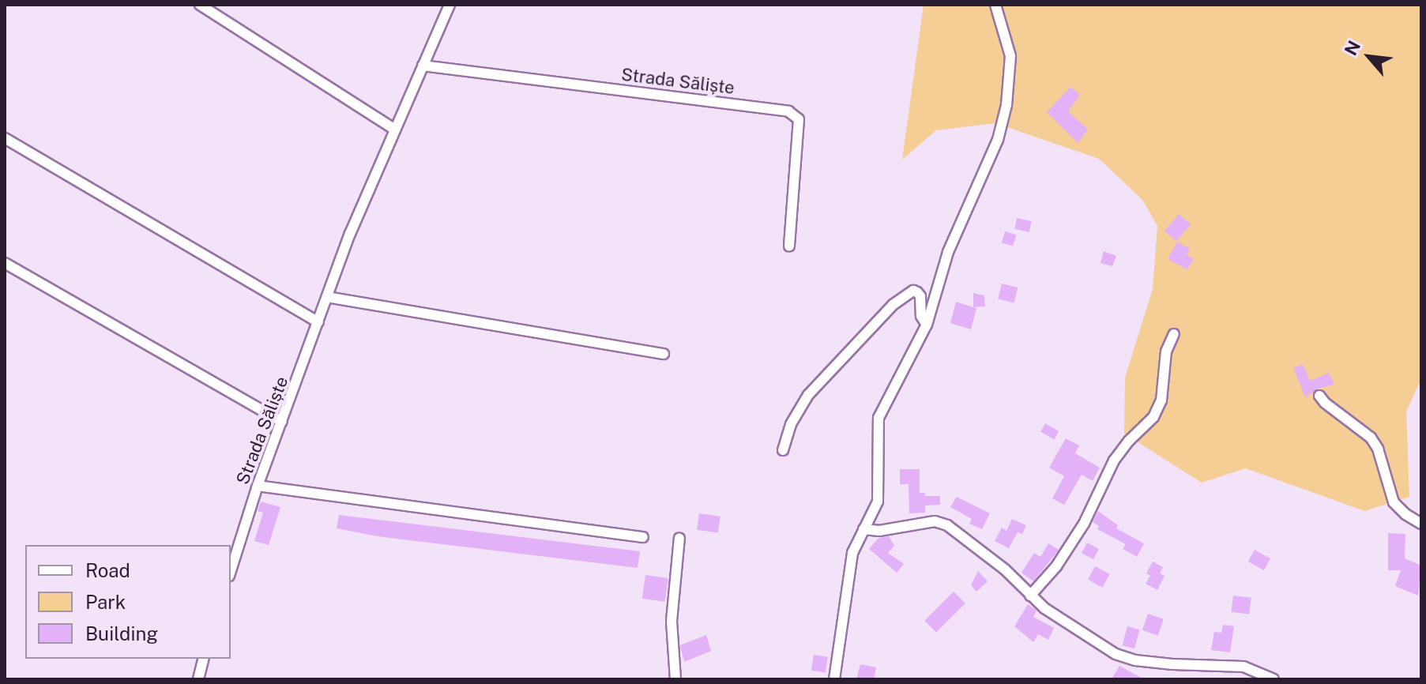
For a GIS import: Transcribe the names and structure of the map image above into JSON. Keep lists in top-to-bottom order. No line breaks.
{"streets":{"street":["Strada Săliște"]},"legend":["Road","Park","Building"],"north":"top left"}
